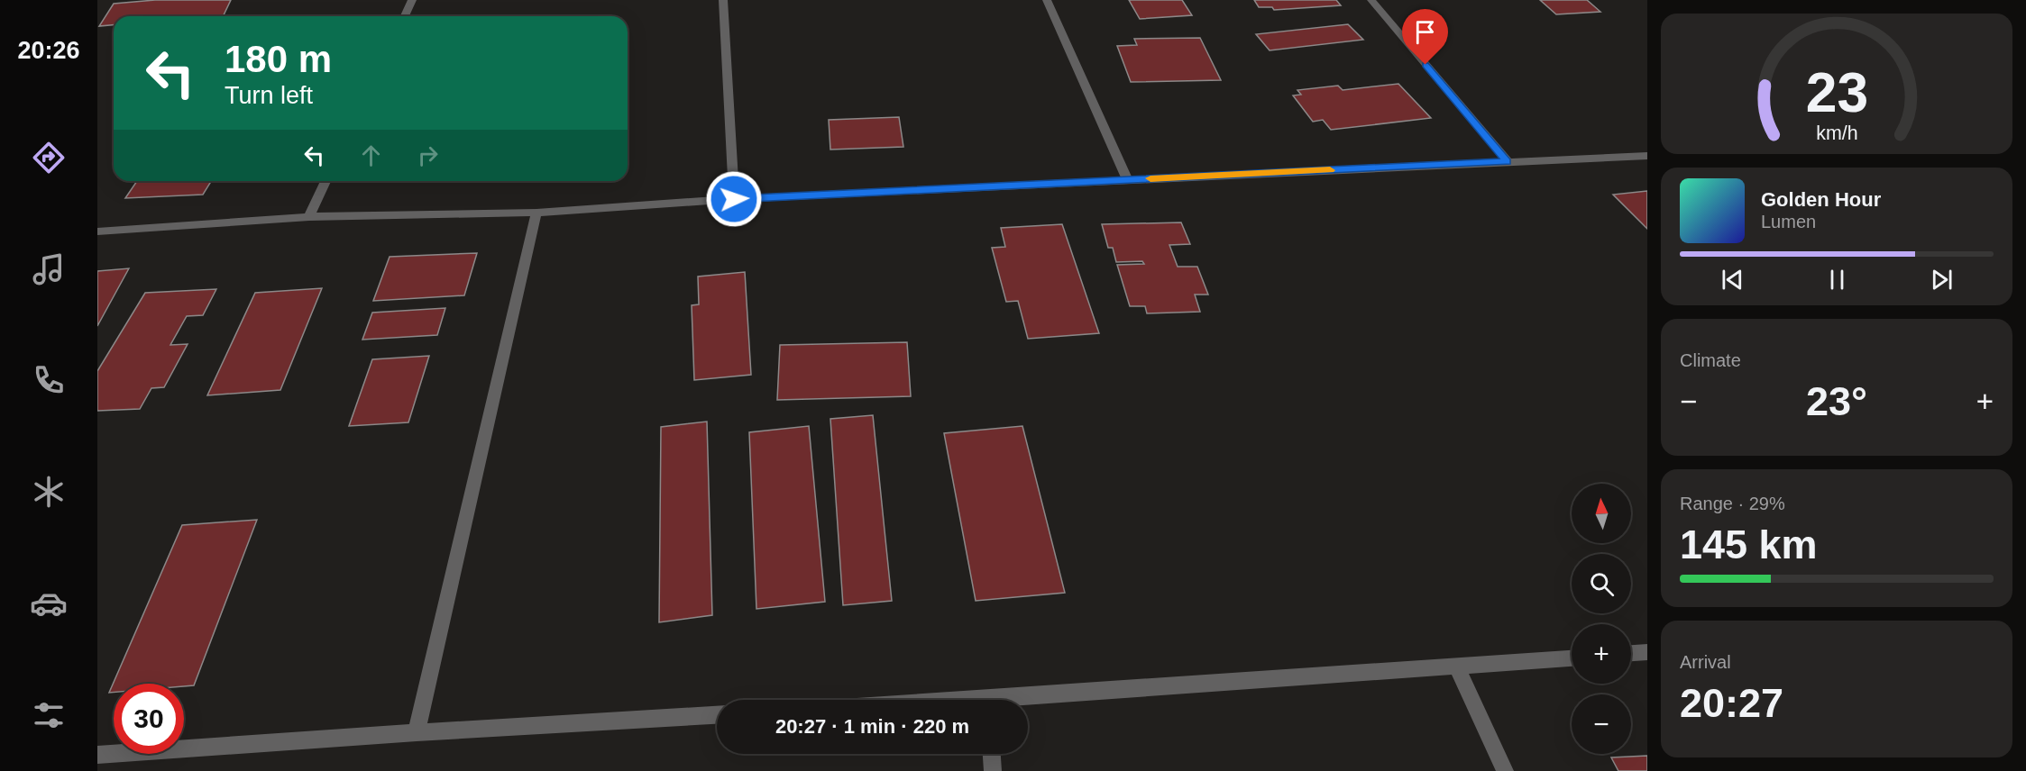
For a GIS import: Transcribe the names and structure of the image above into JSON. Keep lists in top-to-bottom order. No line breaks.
{"north":"top","page":{"tabs":"20:26","turn":["180 m","Turn left"],"song":["Golden Hour","Lumen"],"tile":["Climate",["Range · 29%","145 km"],["Arrival","20:27"]],"heat":["−","23°","+"],"map_buttons":["+","−"],"limit":"30","trip":"20:27 · 1 min · 220 m","gauge":["23","km/h"]}}
